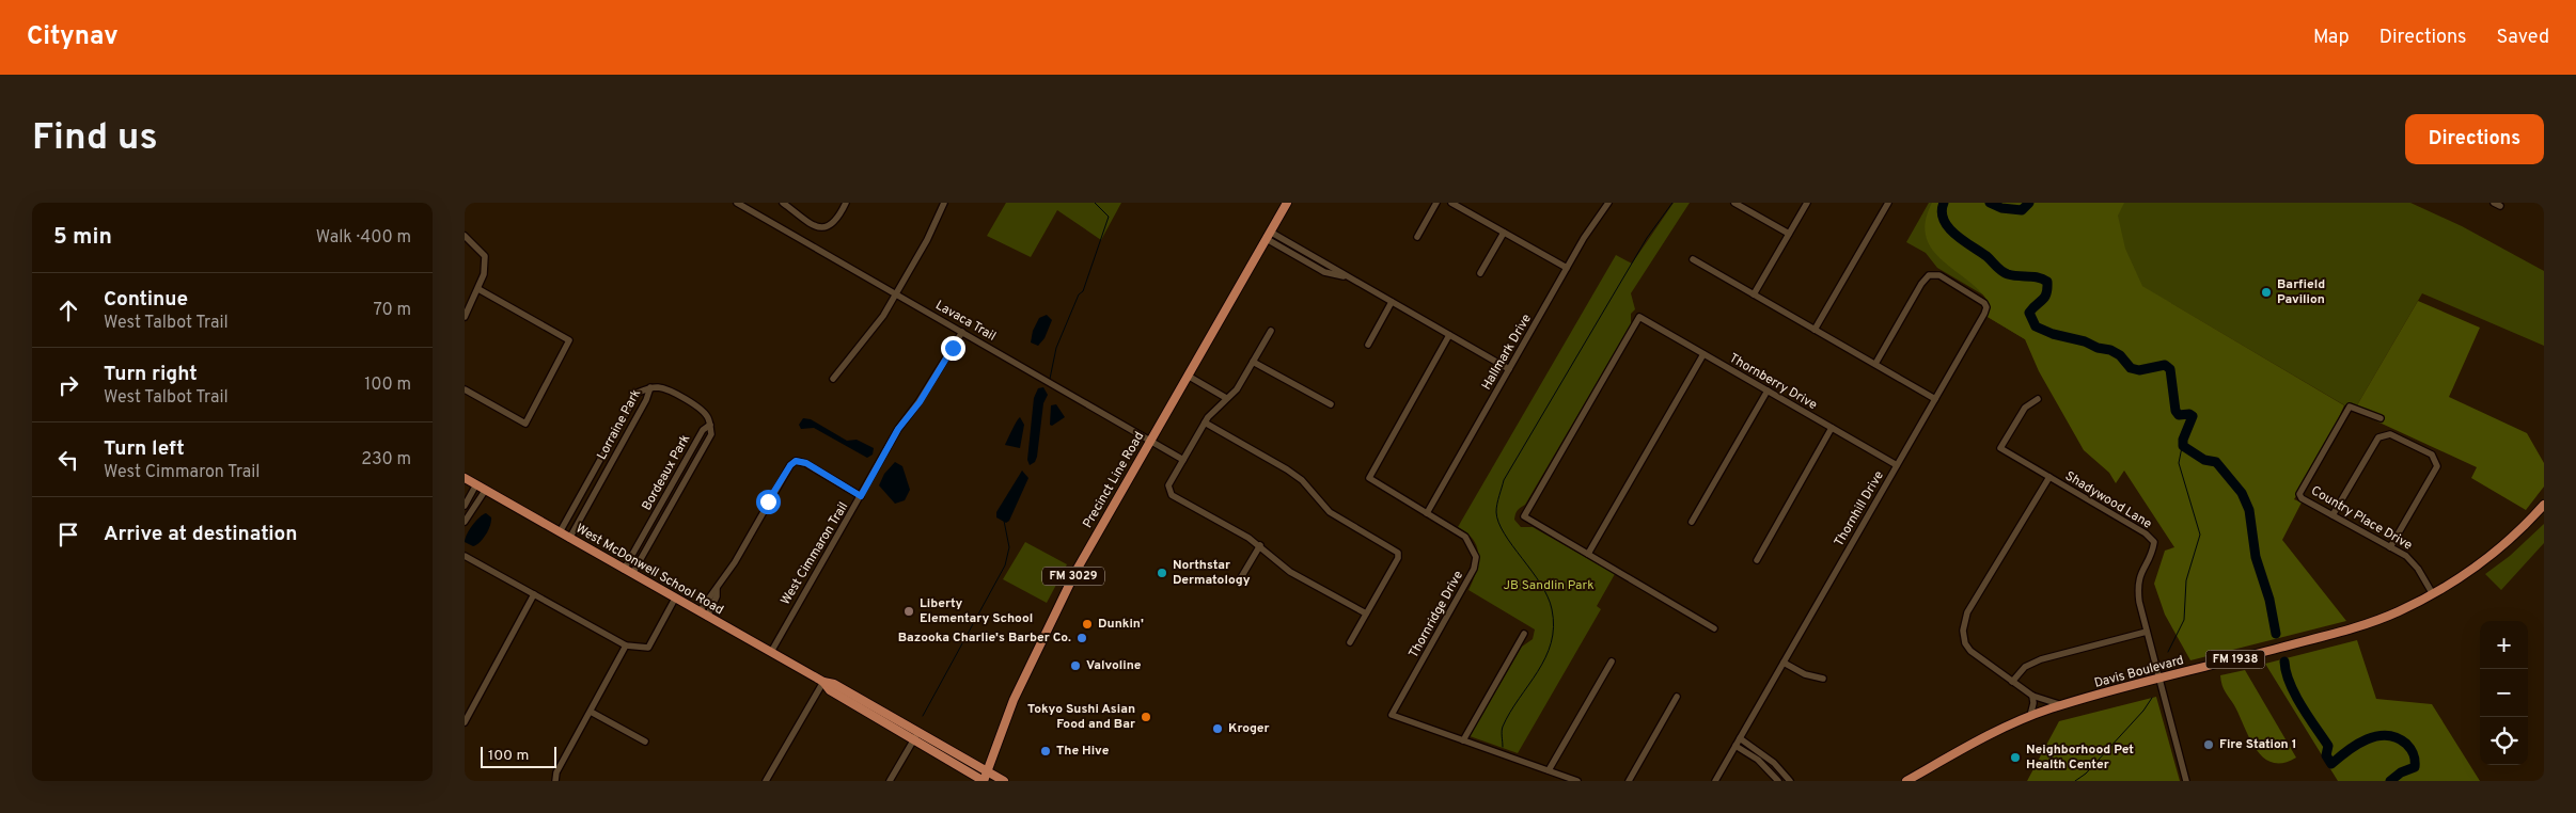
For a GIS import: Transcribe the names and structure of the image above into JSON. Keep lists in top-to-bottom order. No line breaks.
{"streets":{"main road":["Precinct Line Road","West McDonwell School Road","FM 3029","FM 1938","Davis Boulevard"],"street":["Lavaca Trail","Hallmark Drive","Thornberry Drive","Lorraine Park","Bordeaux Park","Shadywood Lane","Thornhill Drive","Country Place Drive","West Cimmaron Trail","Thornridge Drive"]},"crossings":[["Lavaca Trail","Precinct Line Road"],["Lavaca Trail","West Cimmaron Trail"],["Hallmark Drive","Thornridge Drive"],["Thornberry Drive","Thornhill Drive"],["Lorraine Park","West McDonwell School Road"],["Bordeaux Park","West McDonwell School Road"],["Precinct Line Road","West McDonwell School Road"],["Shadywood Lane","Davis Boulevard"],["Country Place Drive","Davis Boulevard"],["West Cimmaron Trail","West McDonwell School Road"]],"parks":["JB Sandlin Park"],"places":["Barfield Pavilion","Northstar Dermatology","Liberty Elementary School","Dunkin'","Bazooka Charlie's Barber Co.","Valvoline","Tokyo Sushi Asian Food and Bar","Kroger","Fire Station 1","The Hive","Neighborhood Pet Health Center"],"scale_bar":"100 m","page":{"header":"Citynav","nav":["Map","Directions","Saved"],"buttons":"Directions","title":"Find us","heading":["5 min","Walk · 400 m"],"list":[["Continue","West Talbot Trail","70 m"],["Turn right","West Talbot Trail","100 m"],["Turn left","West Cimmaron Trail","230 m"],"Arrive at destination"],"map_buttons":["+","−"],"scale":"100 m"}}
